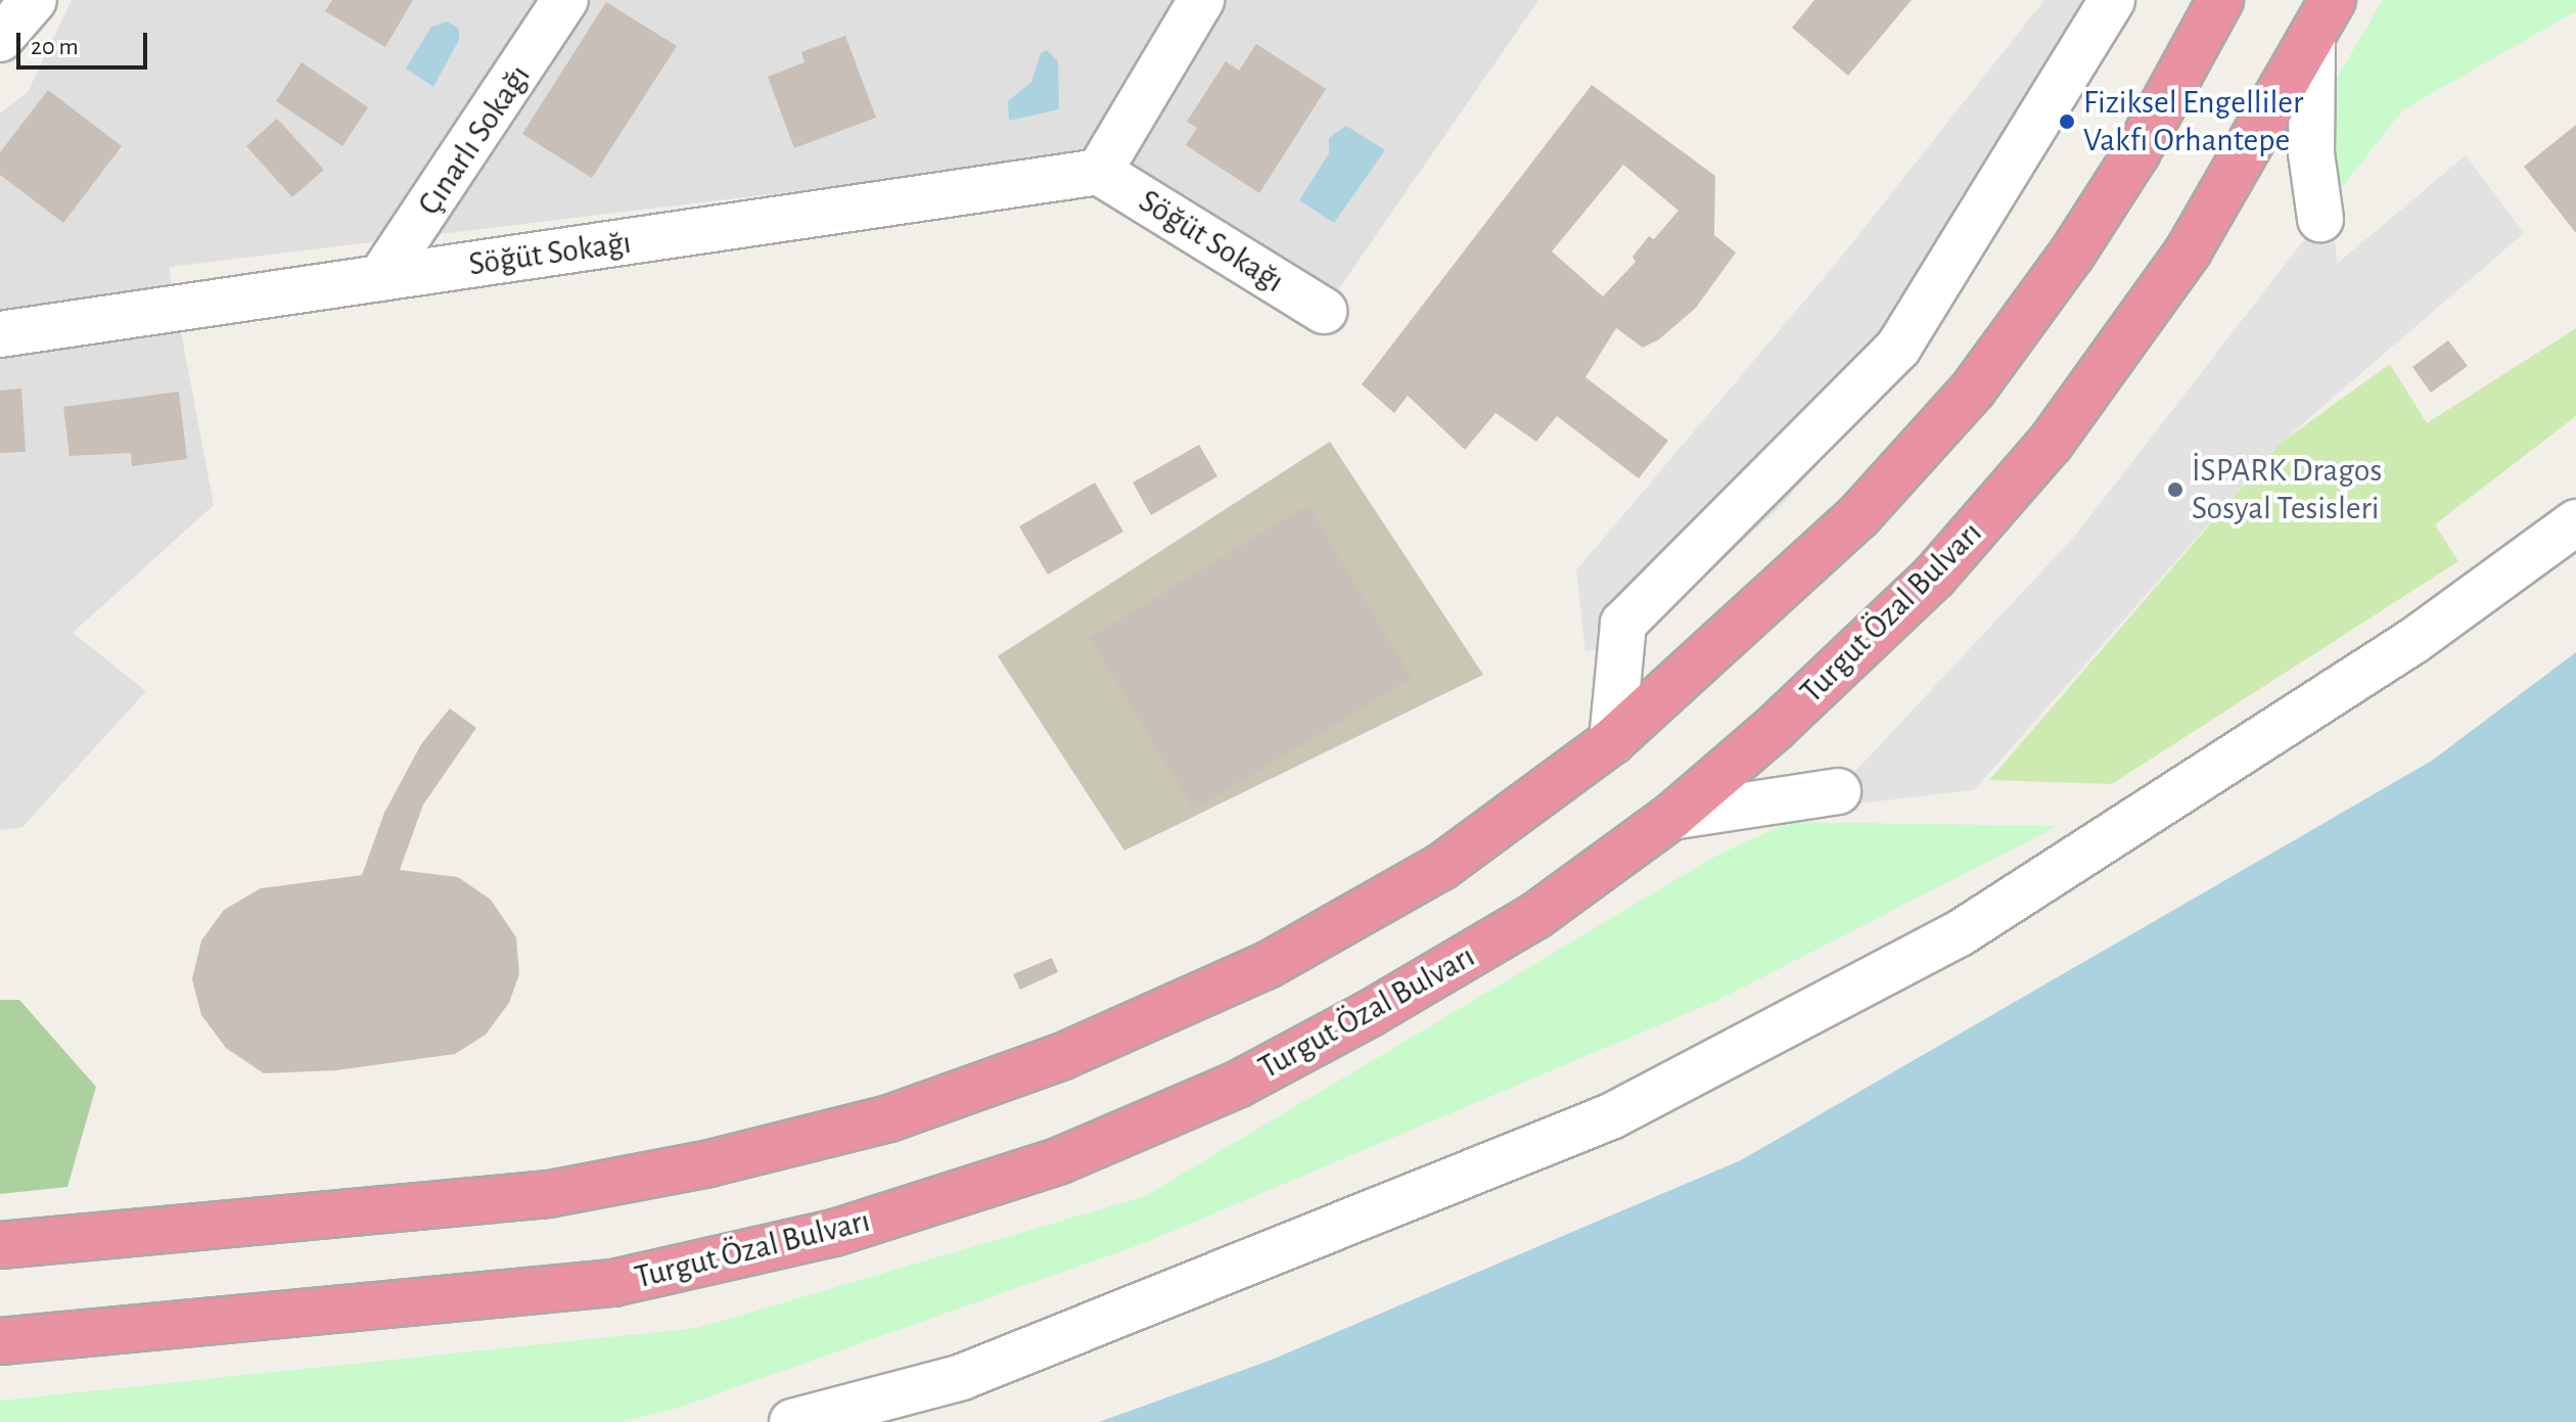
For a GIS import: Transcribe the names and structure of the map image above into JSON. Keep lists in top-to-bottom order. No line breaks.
{"streets":{"highway":["Turgut Özal Bulvarı"],"street":["Çınarlı Sokağı","Söğüt Sokağı"]},"crossings":[["Çınarlı Sokağı","Söğüt Sokağı"]],"places":["Fiziksel Engelliler Vakfı Orhantepe","İSPARK Dragos Sosyal Tesisleri"],"scale_bar":"20 m"}
